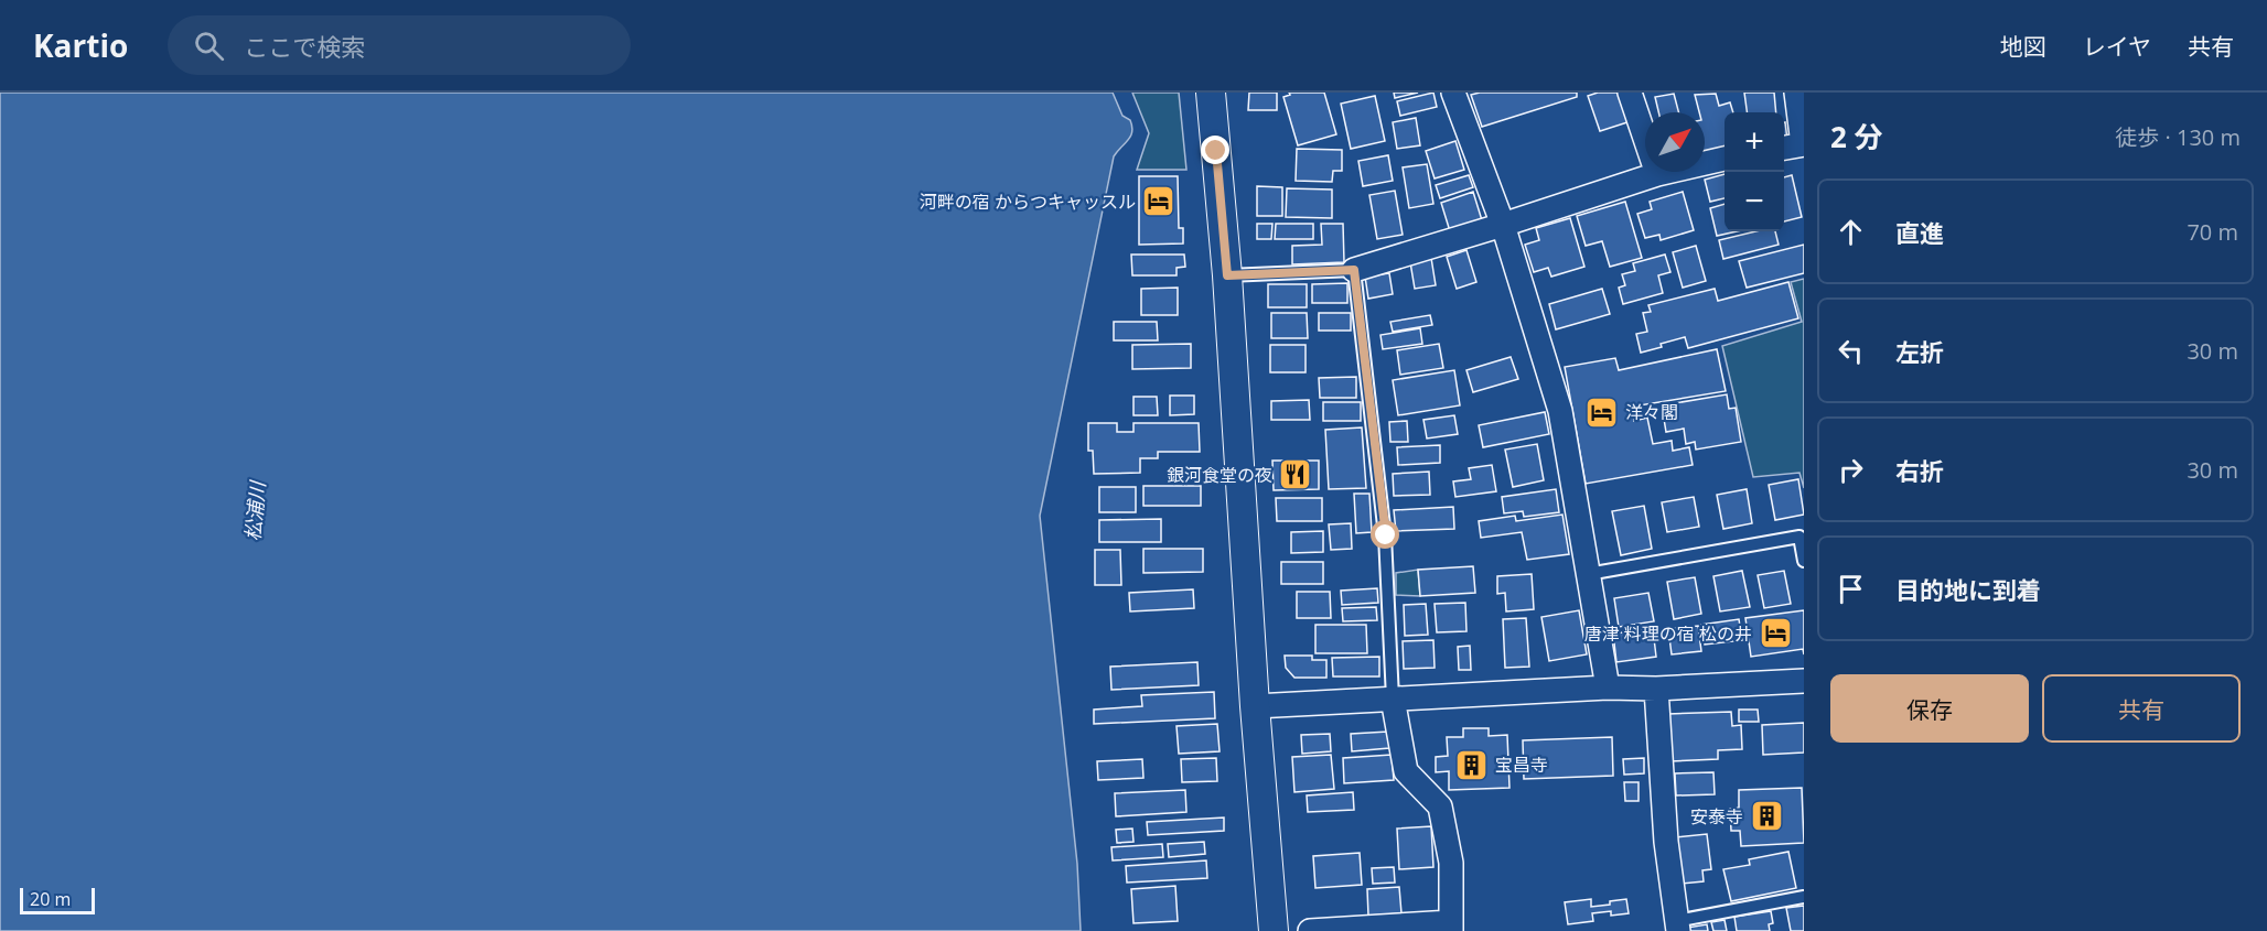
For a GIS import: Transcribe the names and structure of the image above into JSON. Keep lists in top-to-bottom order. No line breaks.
{"water":["松浦川"],"places":{"hotel":["河畔の宿 からつキャッスル","洋々閣","唐津 料理の宿 松の井"],"restaurant":["銀河食堂の夜"],"building":["宝昌寺","安泰寺"]},"scale_bar":"20 m","north":"top right","page":{"header":"Kartio","search":"ここで検索","nav":["地図","レイヤ","共有"],"heading":["2 分","徒歩 · 130 m"],"map_buttons":["+","−"],"list":[["直進","70 m"],["左折","30 m"],["右折","30 m"],"目的地に到着"],"buttons":["保存","共有"],"scale":"20 m"}}
